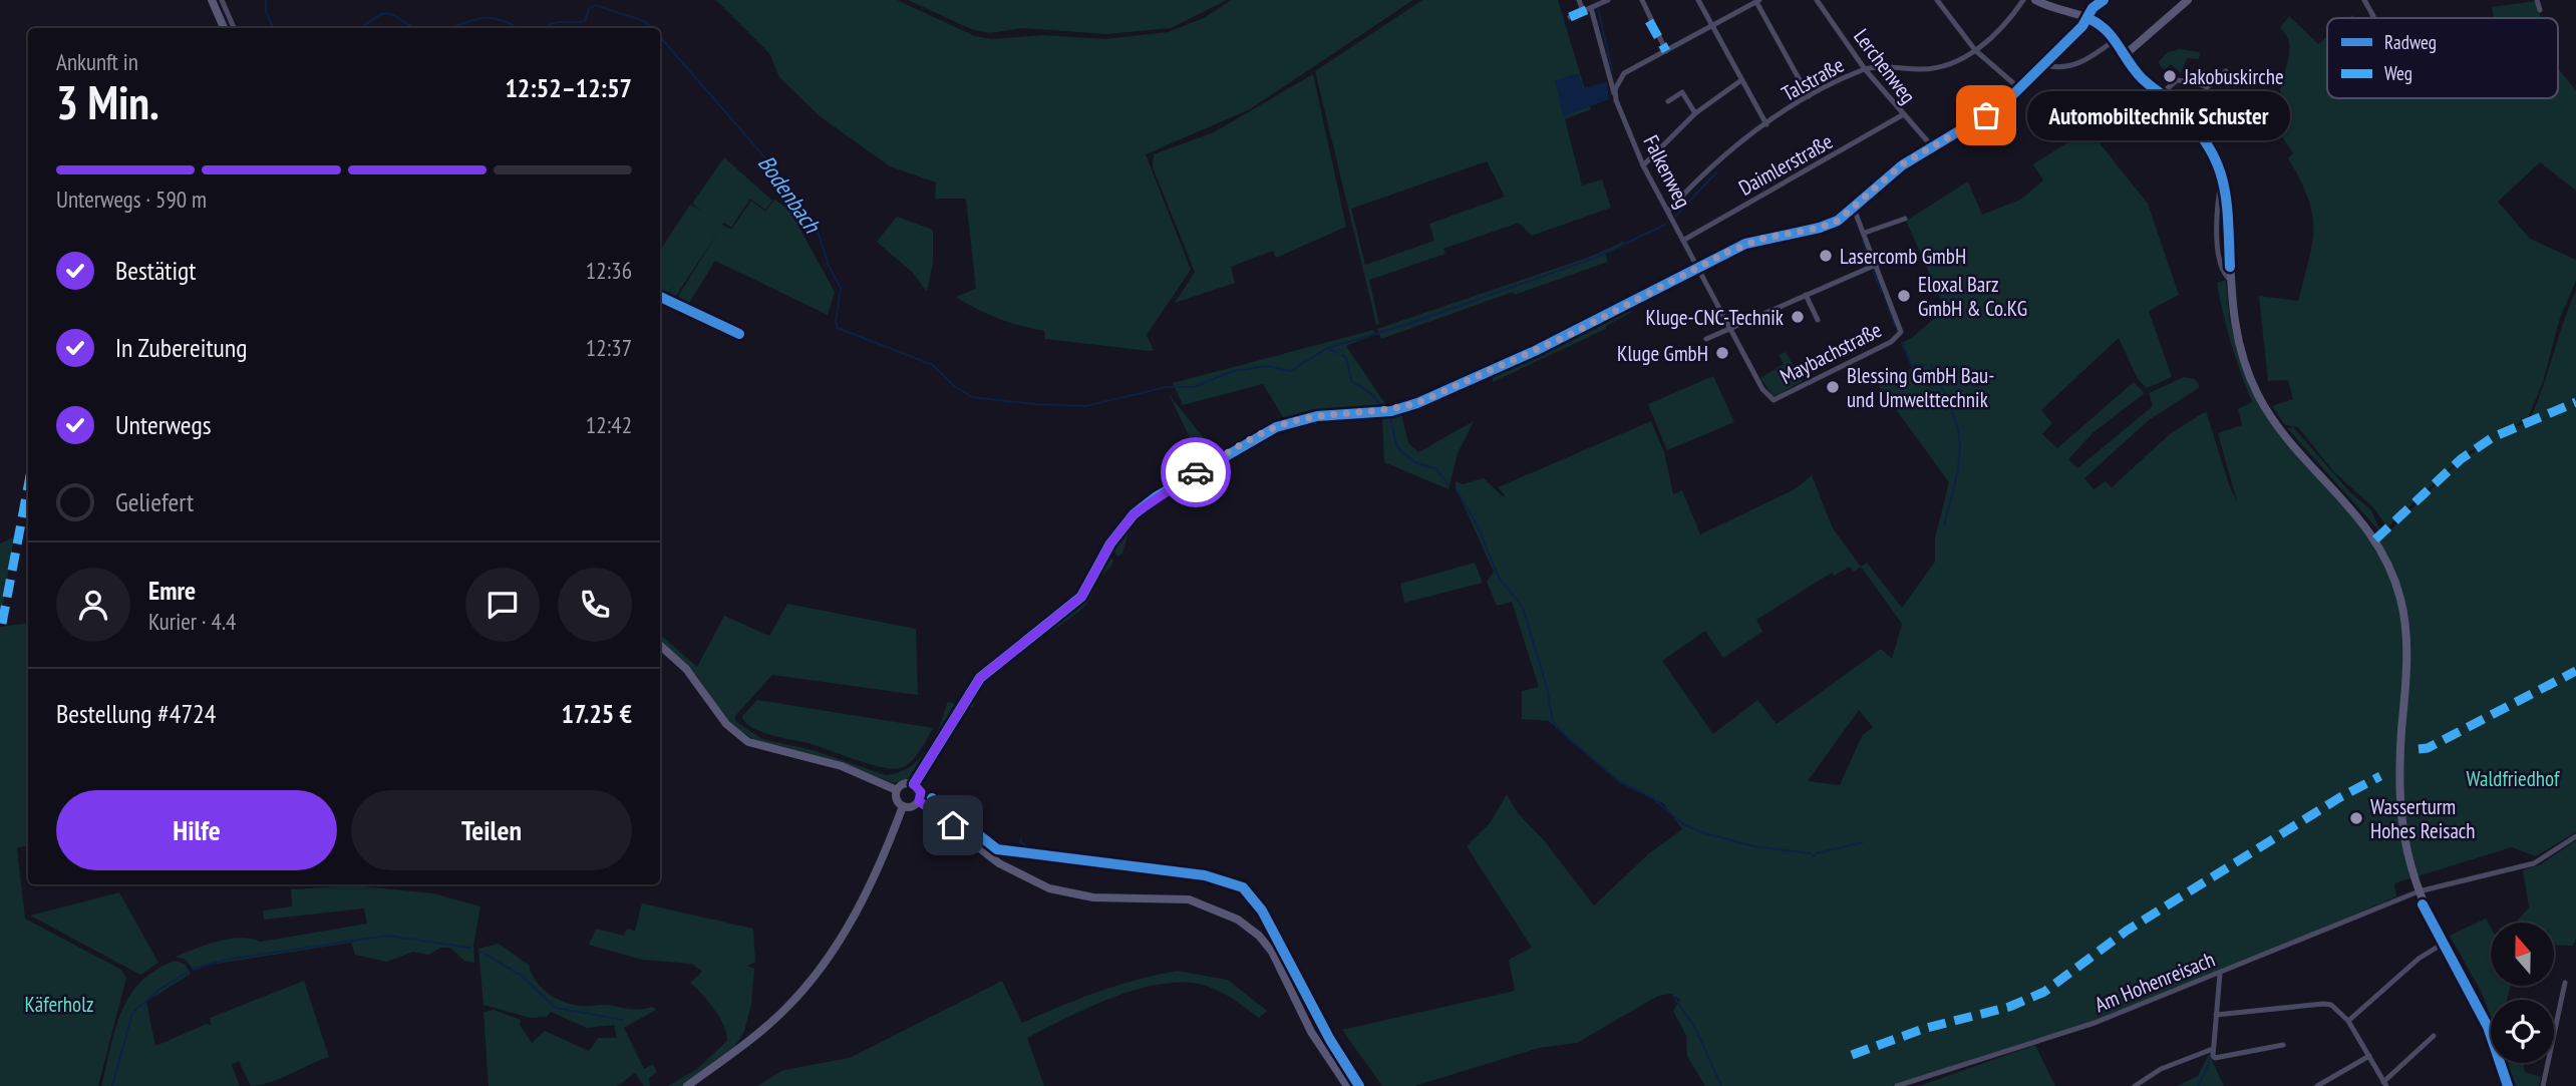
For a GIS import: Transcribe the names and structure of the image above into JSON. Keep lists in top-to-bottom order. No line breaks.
{"streets":{"street":["Lerchenweg","Talstraße","Daimlerstraße","Falkenweg","Maybachstraße","Am Hohenreisach"]},"crossings":[["Lerchenweg","Talstraße"],["Lerchenweg","Daimlerstraße"],["Talstraße","Falkenweg"],["Daimlerstraße","Falkenweg"],["Falkenweg","Maybachstraße"]],"water":["Bodenbach"],"parks":["Waldfriedhof","Käferholz"],"places":["Jakobuskirche","Automobiltechnik Schuster","Lasercomb GmbH","Eloxal Barz GmbH & Co.KG","Kluge-CNC-Technik","Kluge GmbH","Blessing GmbH Bau- und Umwelttechnik","Wasserturm Hohes Reisach"],"legend":["Radweg","Weg"],"north":"top","page":{"heading":["3 Min.","Ankunft in","12:52–12:57"],"panel":["Emre","Kurier · 4.4","Bestellung #4724","17.25 €"],"bubble":"Automobiltechnik Schuster","bar":"Unterwegs · 590 m","list":[["Bestätigt","12:36"],["In Zubereitung","12:37"],["Unterwegs","12:42"],"Geliefert"],"buttons":["Hilfe","Teilen"]}}
